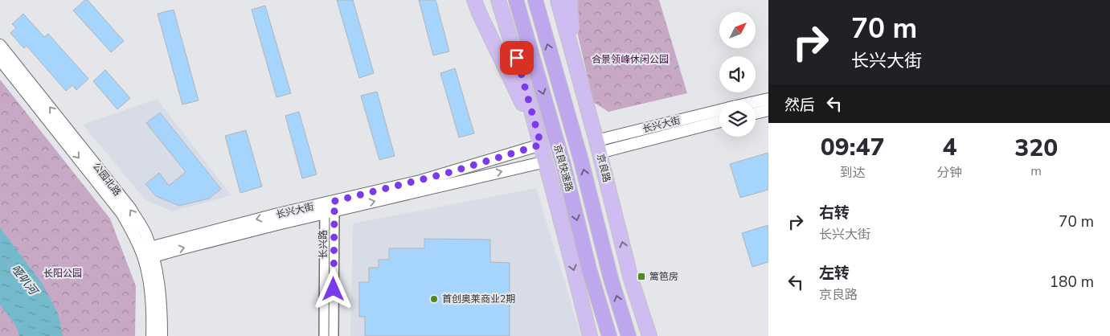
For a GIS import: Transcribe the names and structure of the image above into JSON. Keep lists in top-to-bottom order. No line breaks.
{"streets":{"highway":["京良快速路"],"main road":["京良路"],"street":["长兴大街","公园北路","长兴路"]},"crossings":[["长兴大街","京良路"],["长兴大街","公园北路"],["长兴大街","长兴路"]],"water":["哑叭河"],"parks":["合景领峰休闲公园","长阳公园"],"places":{"transit":["篱笆房"],"other":["首创奥莱商业2期"]},"north":"top right","page":{"turn":["70 m","长兴大街"],"then":"然后","eta":["09:47","到达","4","分钟","320","m"],"list":[{"name":"右转","note":"长兴大街","value":"70 m"},{"name":"左转","note":"京良路","value":"180 m"}]}}
